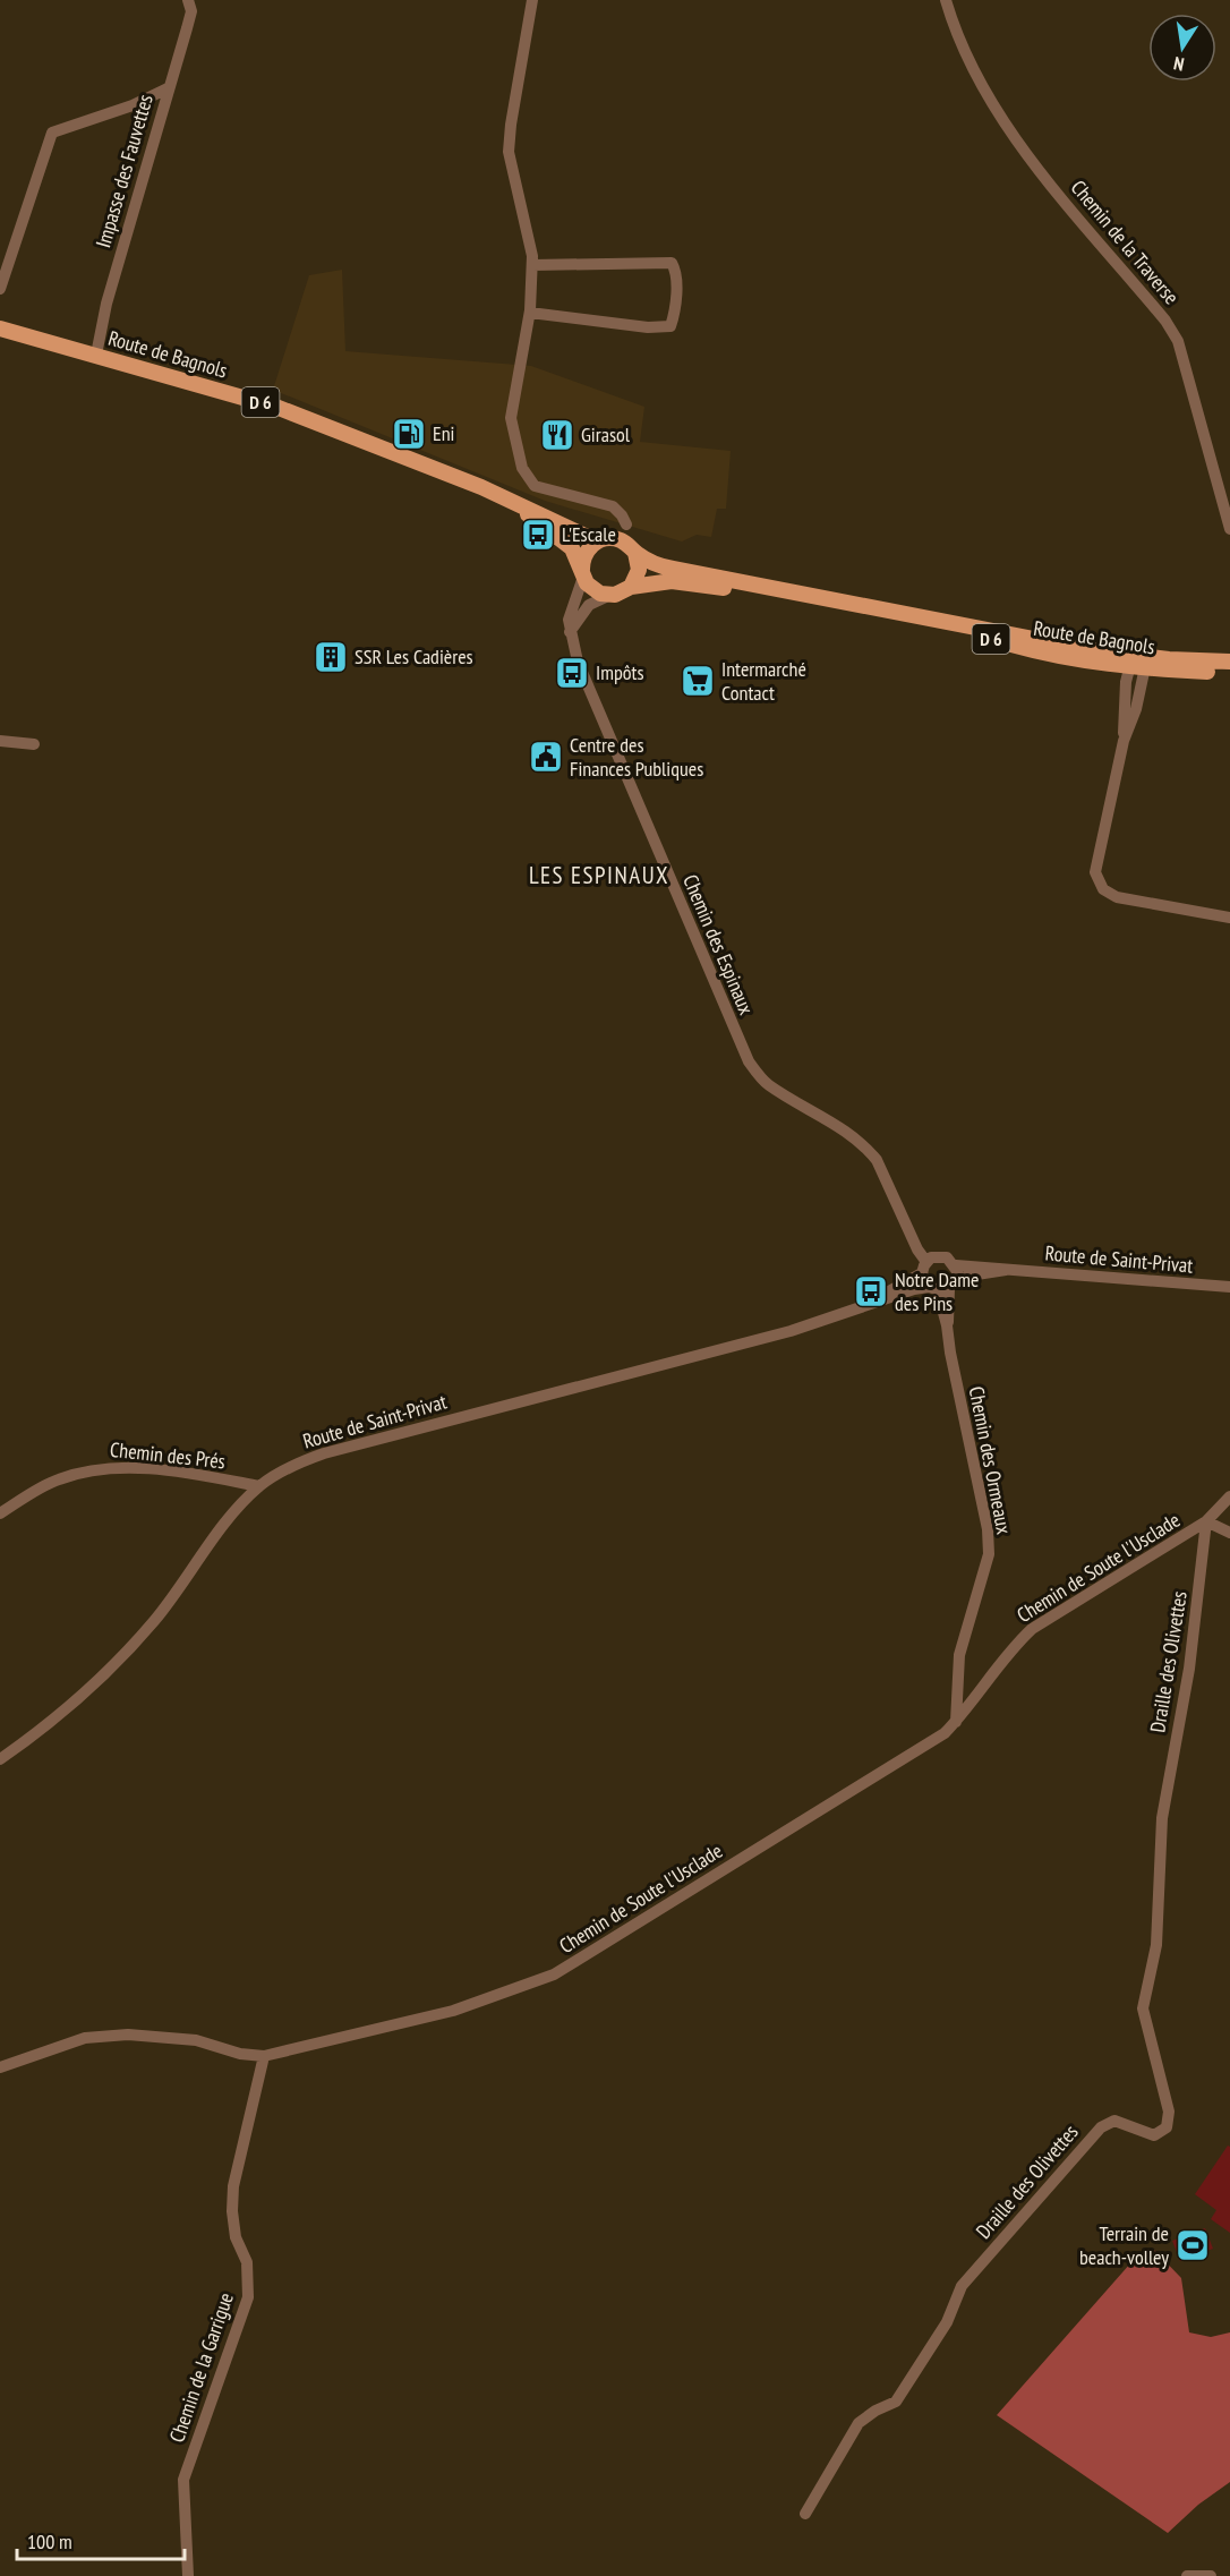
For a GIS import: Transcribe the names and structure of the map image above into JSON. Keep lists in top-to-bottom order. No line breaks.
{"streets":{"main road":["Route de Bagnols","D 6"],"street":["Impasse des Fauvettes","Chemin de la Traverse","Chemin des Espinaux","Route de Saint-Privat","Chemin des Prés","Chemin des Ormeaux","Chemin de Soute l'Usclade","Draille des Olivettes","Chemin de la Garrigue"]},"crossings":[["Impasse des Fauvettes","Route de Bagnols"],["Route de Bagnols","D 6"],["D 6","Chemin des Espinaux"],["Chemin des Espinaux","Route de Saint-Privat"],["Route de Saint-Privat","Chemin des Prés"],["Route de Saint-Privat","Chemin des Ormeaux"],["Chemin des Ormeaux","Chemin de Soute l'Usclade"],["Chemin de Soute l'Usclade","Draille des Olivettes"],["Chemin de Soute l'Usclade","Chemin de la Garrigue"]],"districts":["LES ESPINAUX"],"places":{"fuel station":["Eni"],"restaurant":["Girasol"],"bus stop":["L'Escale","Impôts","Notre Dame des Pins"],"building":["SSR Les Cadières"],"supermarket":["Intermarché Contact"],"public building":["Centre des Finances Publiques"],"sports":["Terrain de beach-volley"]},"scale_bar":"100 m","north":"bottom"}
